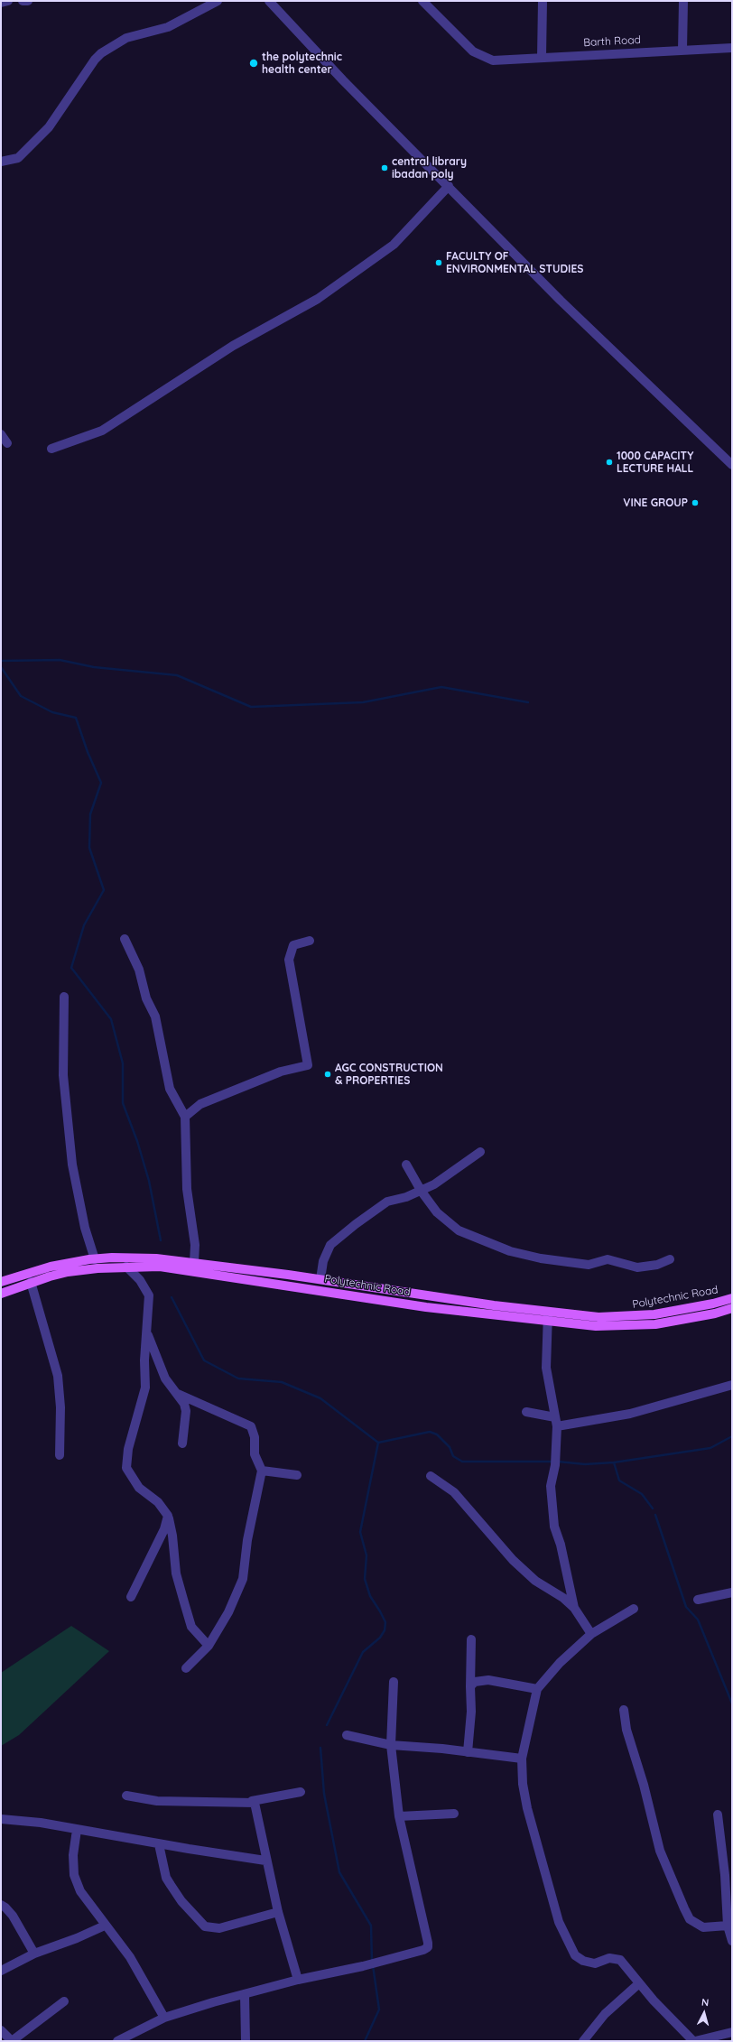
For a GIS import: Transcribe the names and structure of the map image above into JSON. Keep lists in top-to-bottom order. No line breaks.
{"streets":{"main road":["Polytechnic Road"],"street":["Barth Road"]},"places":["the polytechnic health center","central library ibadan poly","FACULTY OF ENVIRONMENTAL STUDIES","1000 CAPACITY LECTURE HALL","VINE GROUP","AGC CONSTRUCTION & PROPERTIES"],"north":"top"}
